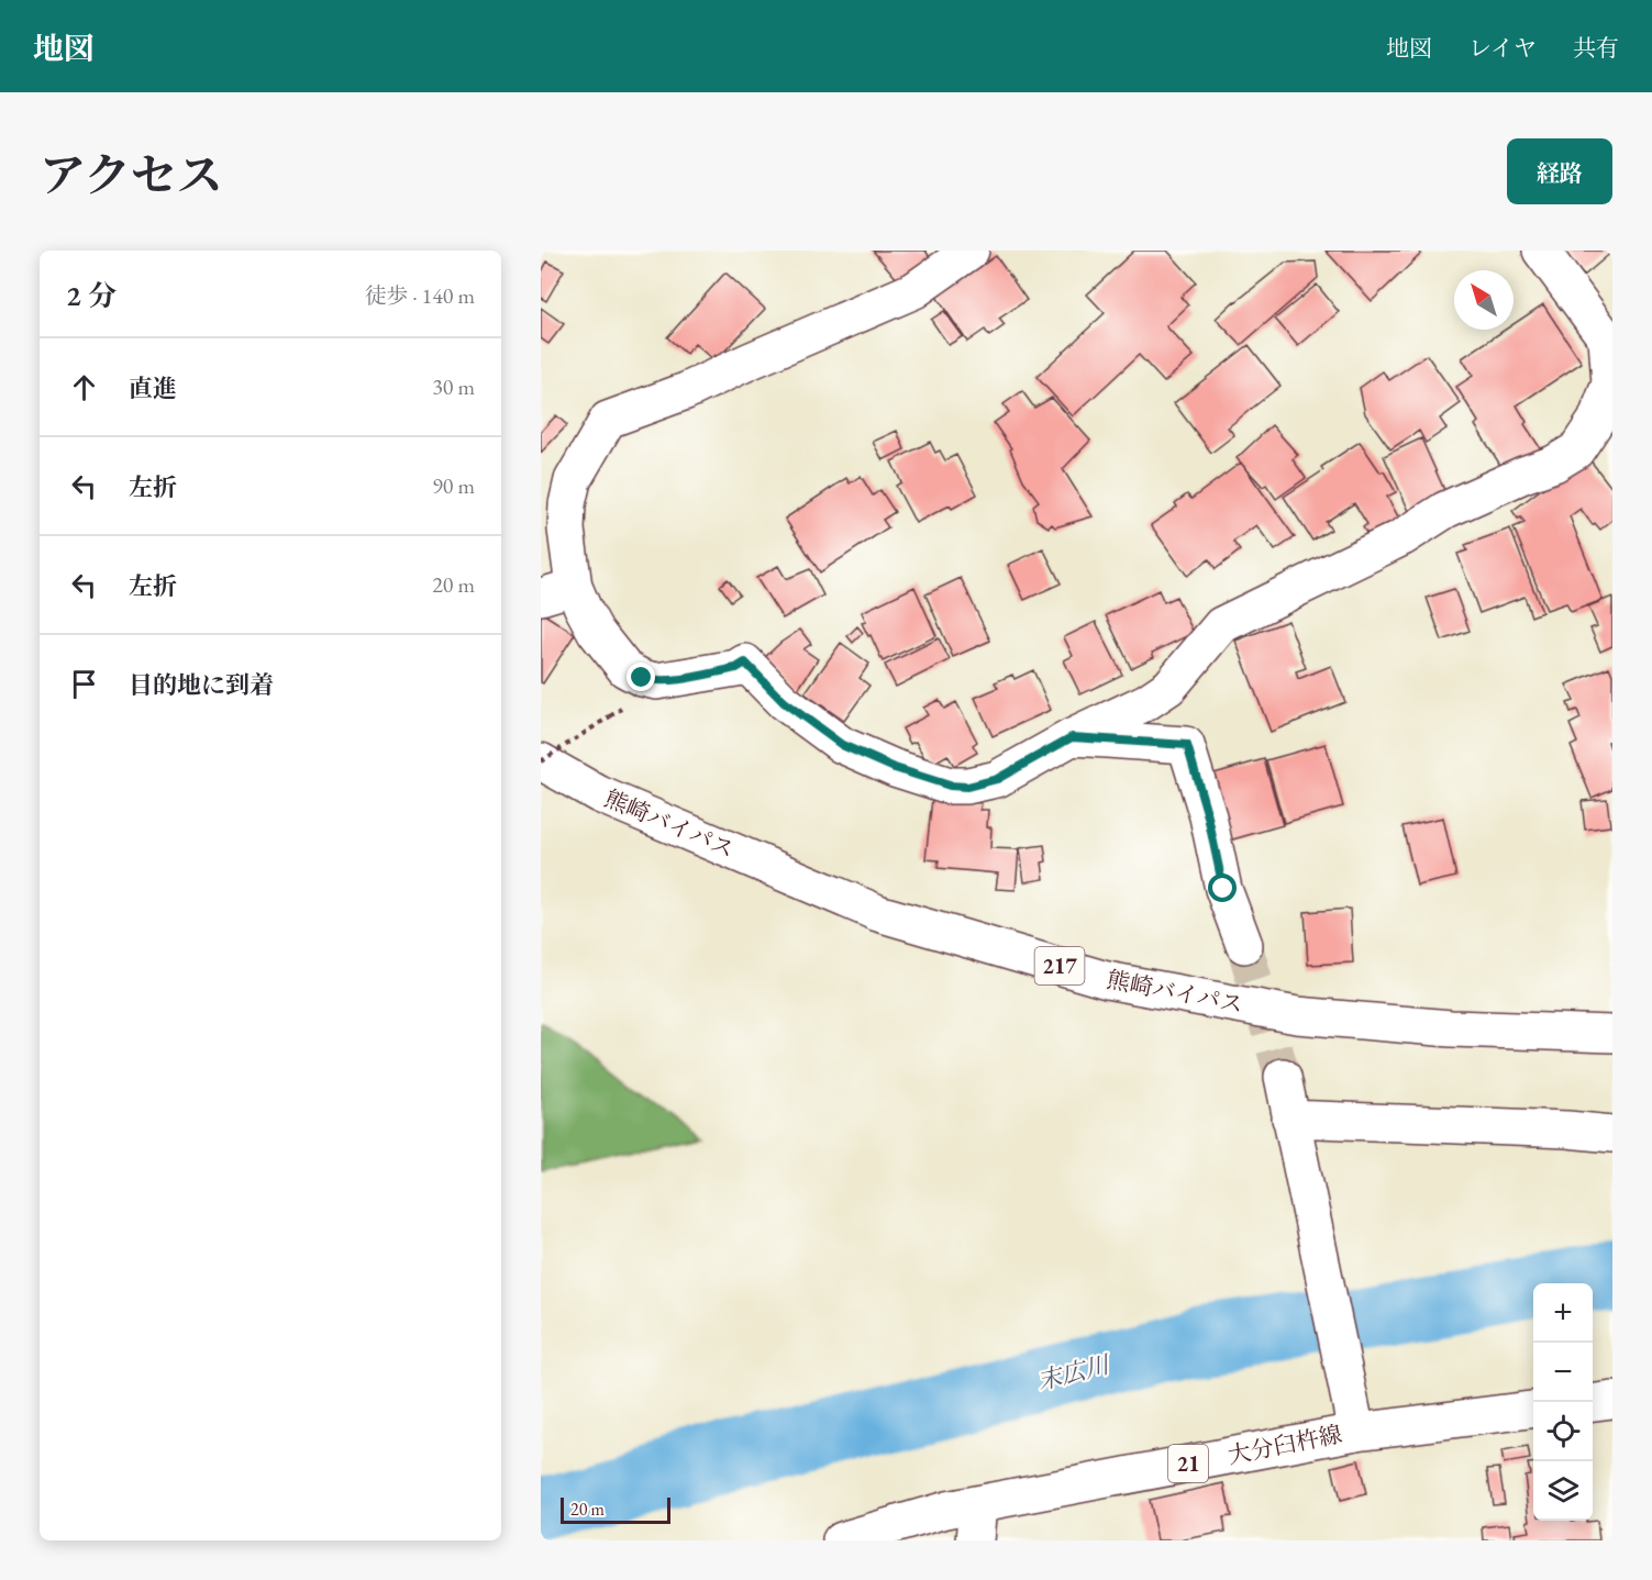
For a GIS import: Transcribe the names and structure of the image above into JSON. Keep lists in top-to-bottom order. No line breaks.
{"streets":{"main road":["熊崎バイパス","217","大分臼杵線","21"]},"water":["末広川"],"scale_bar":"20 m","north":"top left","page":{"header":"地図","nav":["地図","レイヤ","共有"],"title":"アクセス","buttons":"経路","heading":["2 分","徒歩 · 140 m"],"list":[["直進","30 m"],["左折","90 m"],["左折","20 m"],"目的地に到着"],"map_buttons":["+","−"],"scale":"20 m"}}
